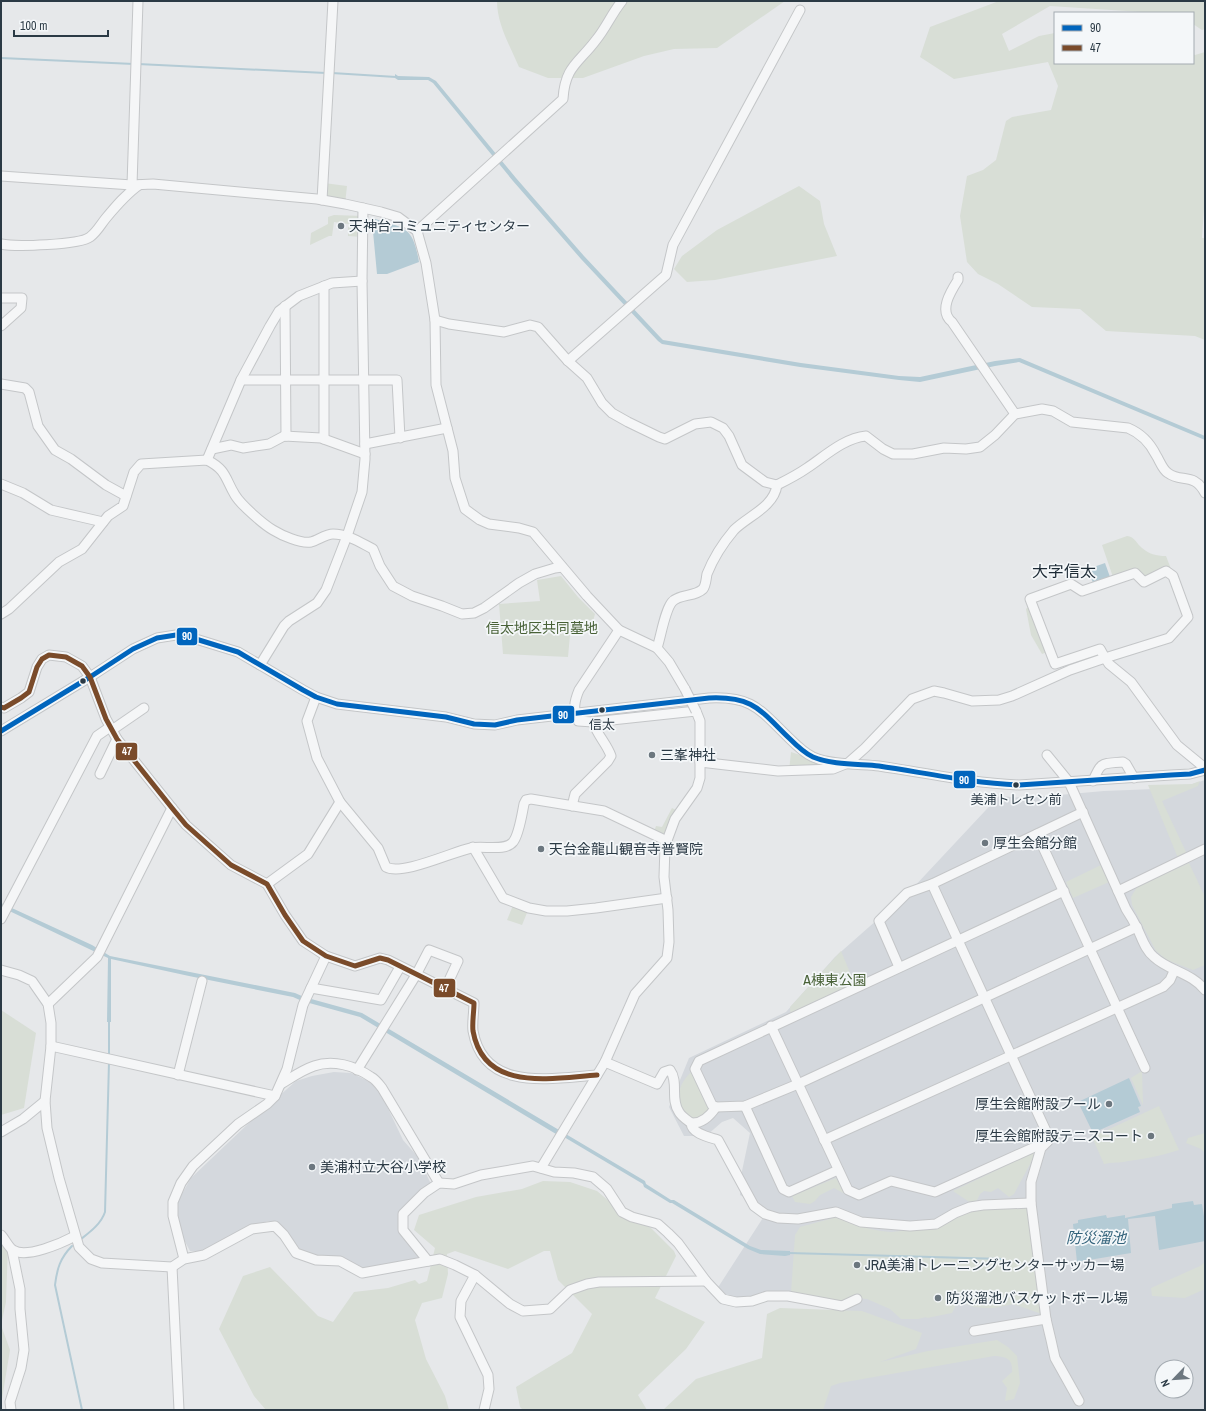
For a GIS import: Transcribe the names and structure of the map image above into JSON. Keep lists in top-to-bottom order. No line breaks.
{"districts":["大字信太"],"water":["防災溜池"],"parks":["信太地区共同墓地","A棟東公園"],"places":["天神台コミュニティセンター","信太","三峯神社","美浦トレセン前","厚生会館分館","天台金龍山観音寺普賢院","厚生会館附設プール","厚生会館附設テニスコート","美浦村立大谷小学校","JRA美浦トレーニングセンターサッカー場","防災溜池バスケットボール場"],"lines":["transit line 90","transit line 47"],"legend":["90","47"],"scale_bar":"100 m","north":"bottom left"}
